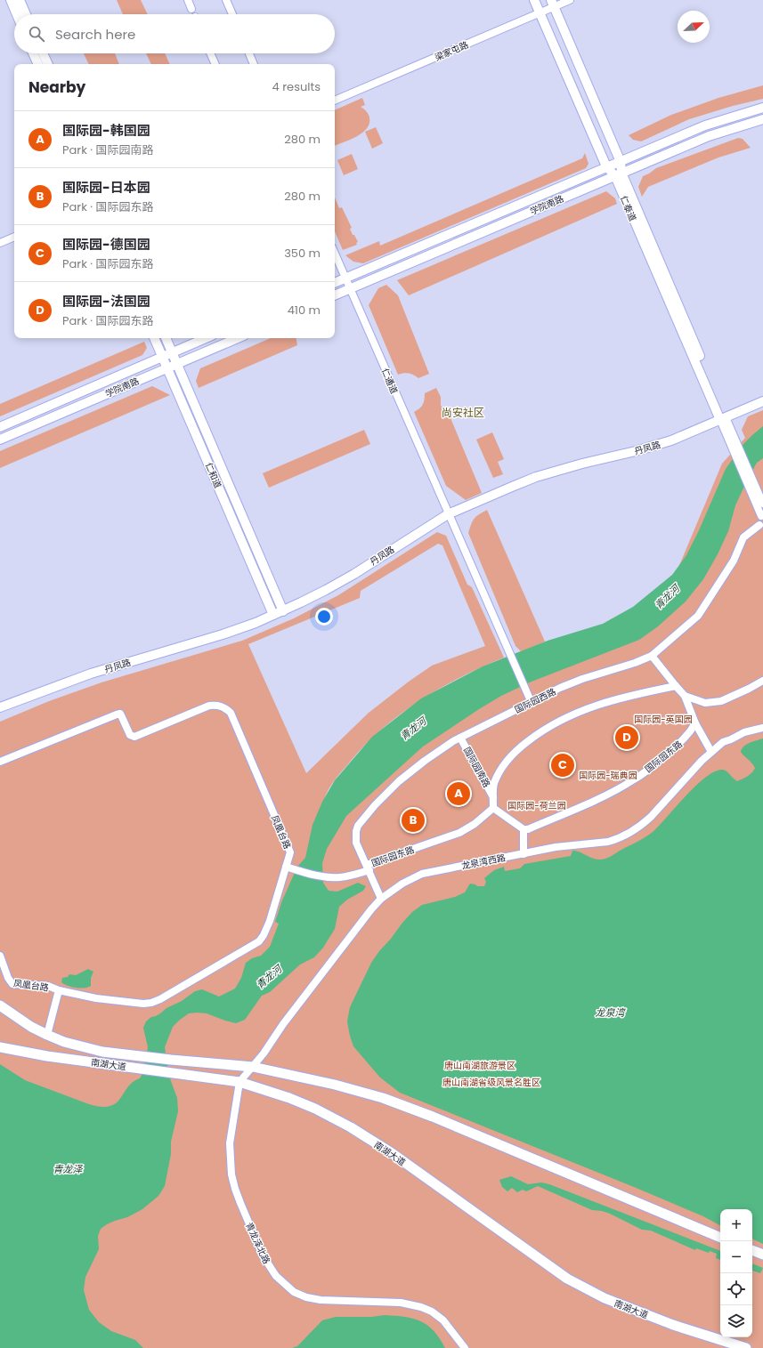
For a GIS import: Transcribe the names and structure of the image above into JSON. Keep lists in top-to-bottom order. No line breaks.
{"streets":{"highway":["南湖大道"],"main road":["学院南路","仁泰道","丹凤路","仁和道"],"street":["梁家屯路","仁通道","国际园西路","国际园东路","国际园南路","凤凰台路","龙泉湾西路","青龙泽北路"]},"crossings":[["梁家屯路","仁泰道"],["学院南路","仁泰道"],["学院南路","仁通道"],["学院南路","仁和道"],["仁泰道","丹凤路"],["仁通道","丹凤路"],["仁通道","国际园西路"],["丹凤路","仁和道"],["国际园西路","国际园东路"],["国际园西路","国际园南路"],["国际园西路","龙泉湾西路"],["国际园东路","凤凰台路"],["龙泉湾西路","南湖大道"],["南湖大道","青龙泽北路"]],"districts":["尚安社区"],"water":["青龙河","龙泉湾","青龙泽"],"parks":["国际园-英国园","国际园-瑞典园","国际园-荷兰园","唐山南湖旅游景区","唐山南湖省级风景名胜区"],"north":"top right","page":{"search":"Search here","heading":["Nearby","4 results"],"list":[{"mark":"A","name":"国际园-韩国园","note":"Park · 国际园南路","value":"280 m"},{"mark":"B","name":"国际园-日本园","note":"Park · 国际园东路","value":"280 m"},{"mark":"C","name":"国际园-德国园","note":"Park · 国际园东路","value":"350 m"},{"mark":"D","name":"国际园-法国园","note":"Park · 国际园东路","value":"410 m"}],"pins":["D","C","A","B"],"map_buttons":["+","−"]}}
